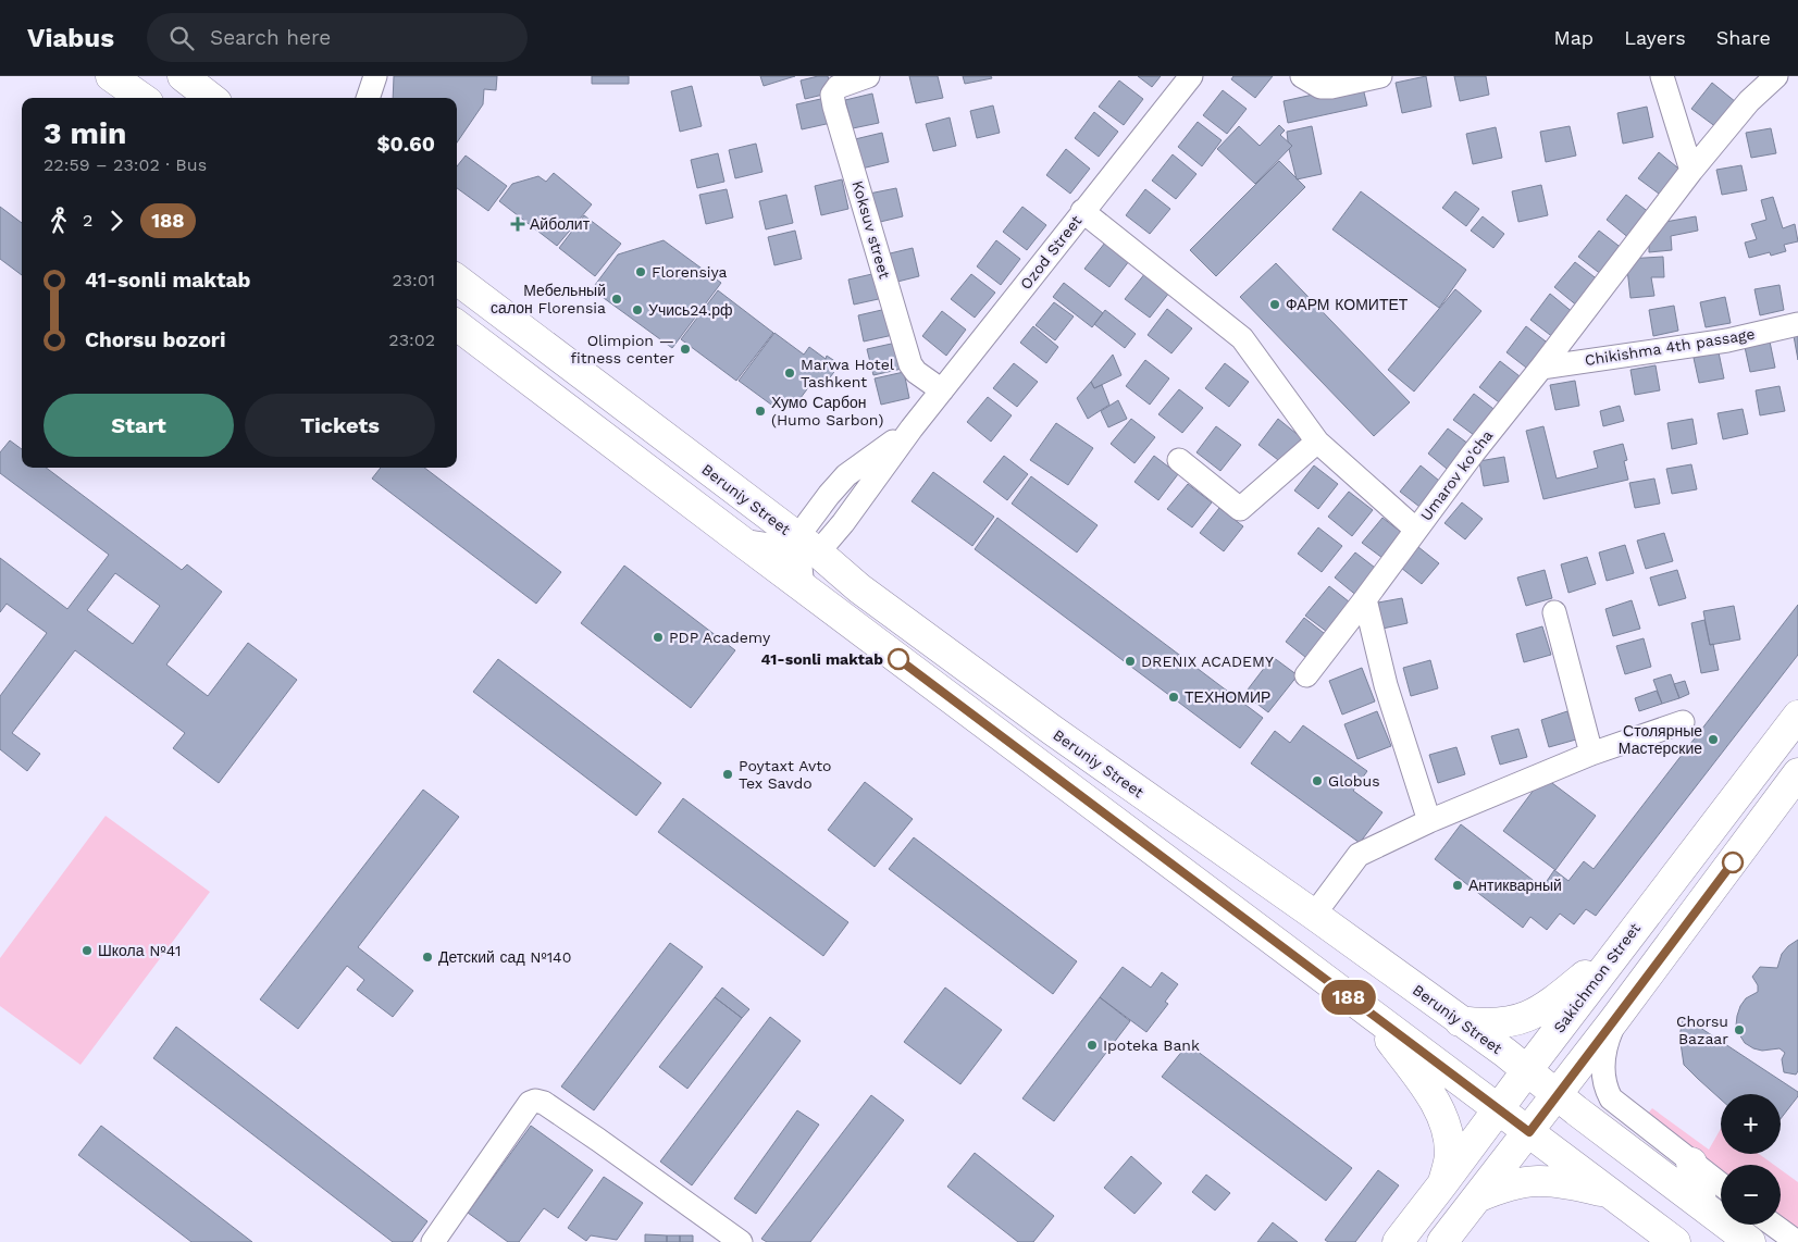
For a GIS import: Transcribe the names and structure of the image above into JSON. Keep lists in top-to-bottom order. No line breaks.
{"streets":{"main road":["Beruniy Street","Sakichmon Street"],"street":["Koksuv street","Ozod Street","Chikishma 4th passage","Umarov ko'cha"]},"crossings":[["Koksuv street","Ozod Street"],["Ozod Street","Beruniy Street"],["Chikishma 4th passage","Umarov ko'cha"],["Beruniy Street","Sakichmon Street"]],"places":{"health":["Айболит"],"other":["Florensiya","Мебельный салон Florensia","ФАРМ КОМИТЕТ","Учись24.рф","Olimpion — fitness center","Marwa Hotel Tashkent","Хумо Сарбон (Humo Sarbon)","PDP Academy","41-sonli maktab","DRENIX ACADEMY","ТЕХНОМИР","Столярные Мастерские","Poytaxt Avto Tex Savdo","Globus","Антикварный","Школа №41","Детский сад №140","Chorsu Bazaar","Ipoteka Bank"]},"lines":["bus line 188"],"page":{"header":"Viabus","search":"Search here","nav":["Map","Layers","Share"],"on_map":"188","heading":["3 min","22:59 – 23:02 · Bus","$0.60"],"legs":["2","188"],"list":[{"name":"41-sonli maktab","value":"23:01"},{"name":"Chorsu bozori","value":"23:02"}],"buttons":["Start","Tickets"],"map_buttons":["+","−"]}}
